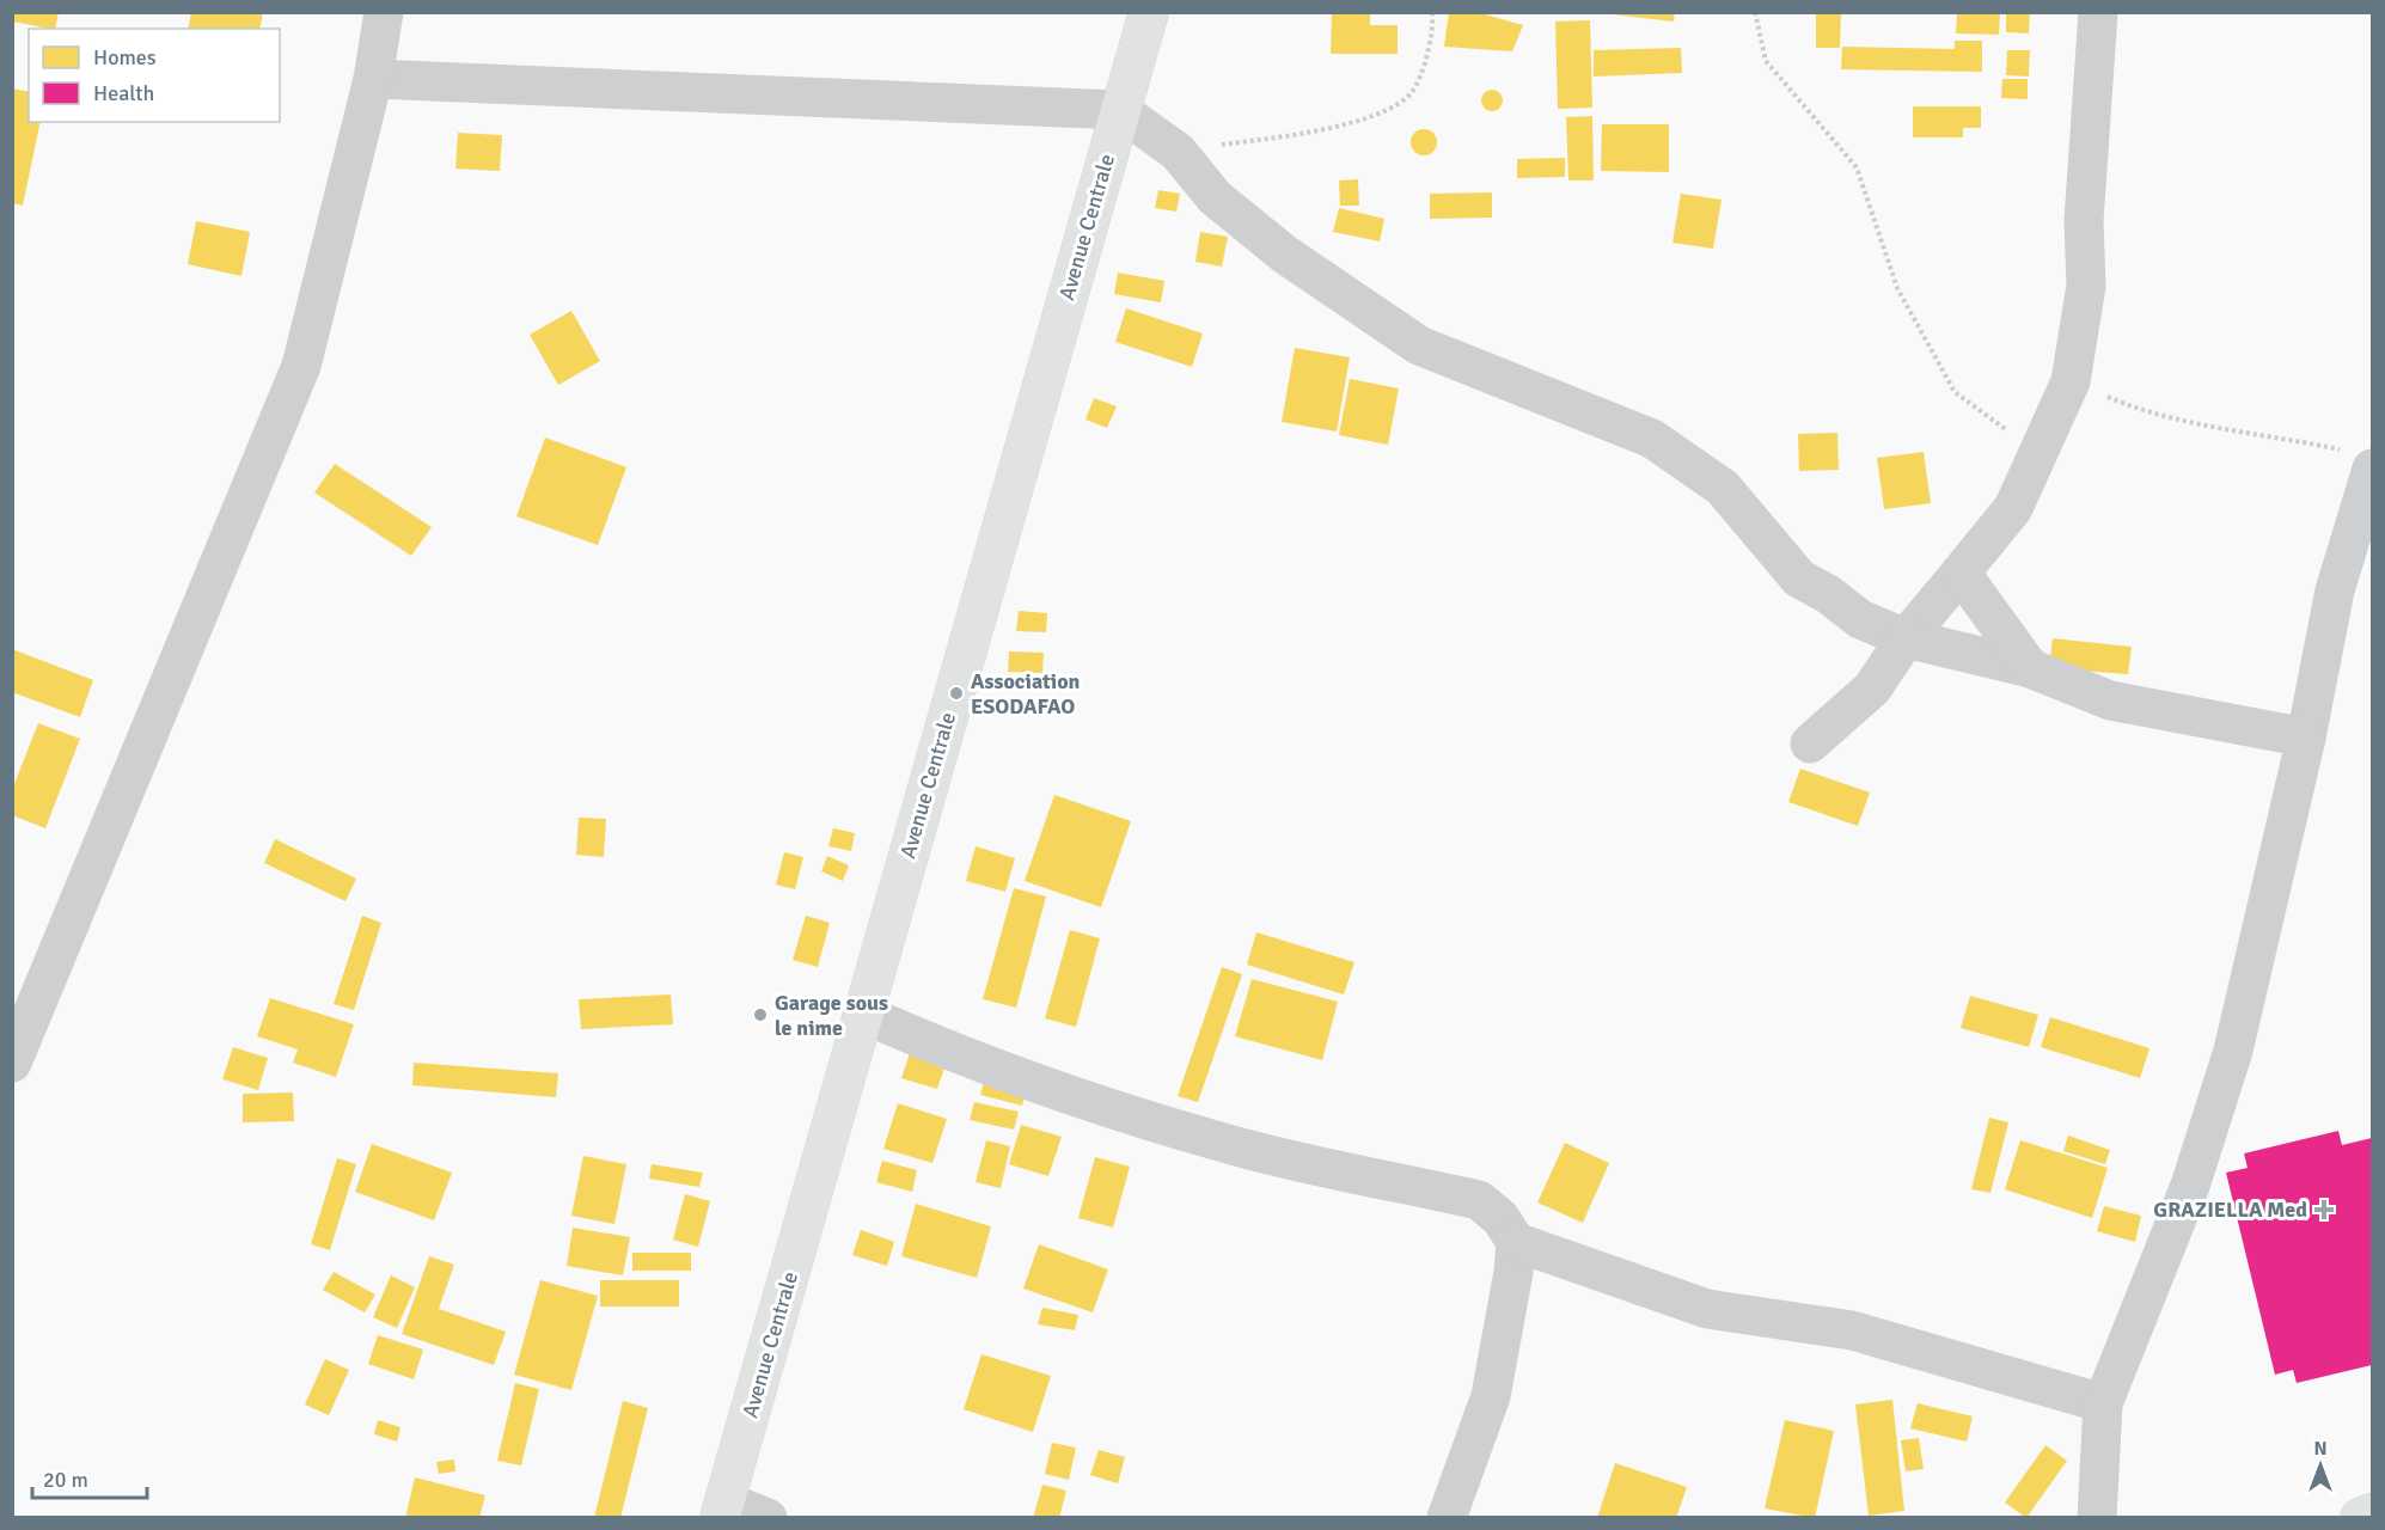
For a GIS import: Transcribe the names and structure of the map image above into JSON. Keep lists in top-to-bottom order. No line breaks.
{"streets":{"main road":["Avenue Centrale"]},"places":{"other":["Association ESODAFAO","Garage sous le nime"],"health":["GRAZIELLA Med"]},"legend":["Homes","Health"],"scale_bar":"20 m","north":"top"}
